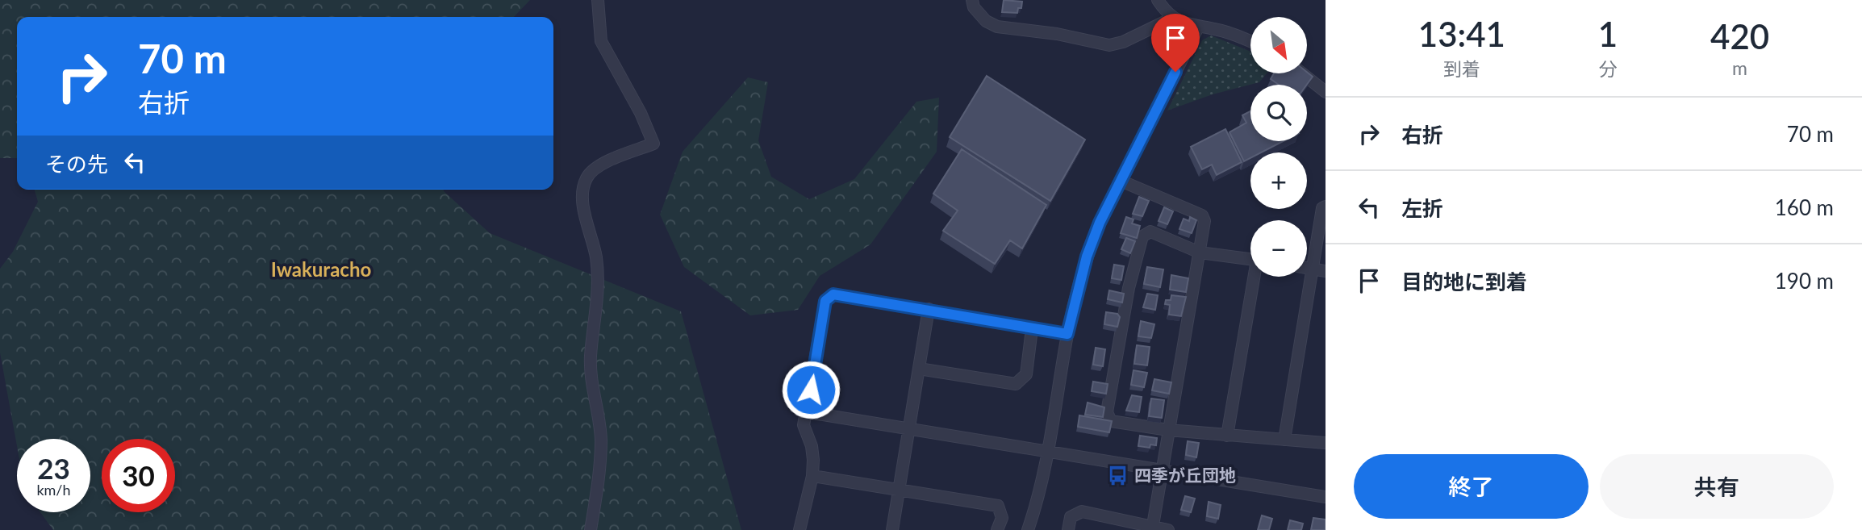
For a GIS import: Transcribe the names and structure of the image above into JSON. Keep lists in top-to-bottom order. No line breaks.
{"districts":["Iwakuracho"],"places":{"bus stop":["四季が丘団地"]},"north":"bottom right","page":{"eta":["13:41","到着","1","分","420","m"],"map_buttons":["+","−"],"turn":["70 m","右折"],"list":[{"name":"右折","value":"70 m"},{"name":"左折","value":"160 m"},{"name":"目的地に到着","value":"190 m"}],"then":"その先","speed":"23 km/h","limit":"30","buttons":["終了","共有"]}}
